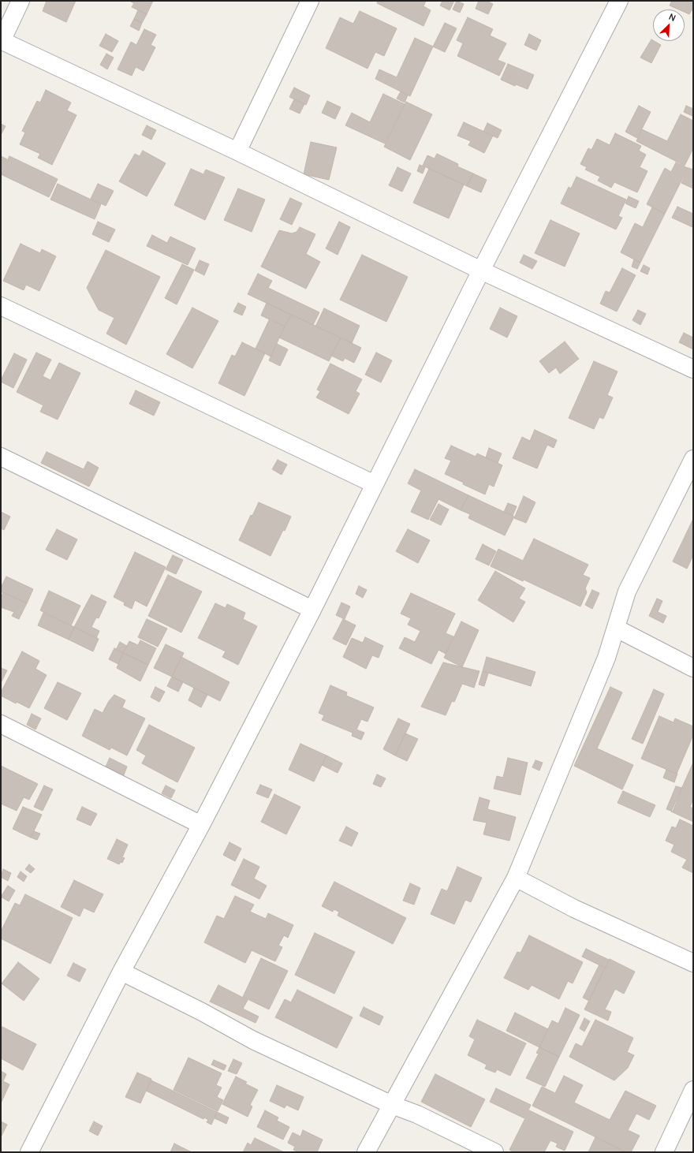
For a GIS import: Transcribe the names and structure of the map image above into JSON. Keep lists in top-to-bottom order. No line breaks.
{"north":"top right"}
